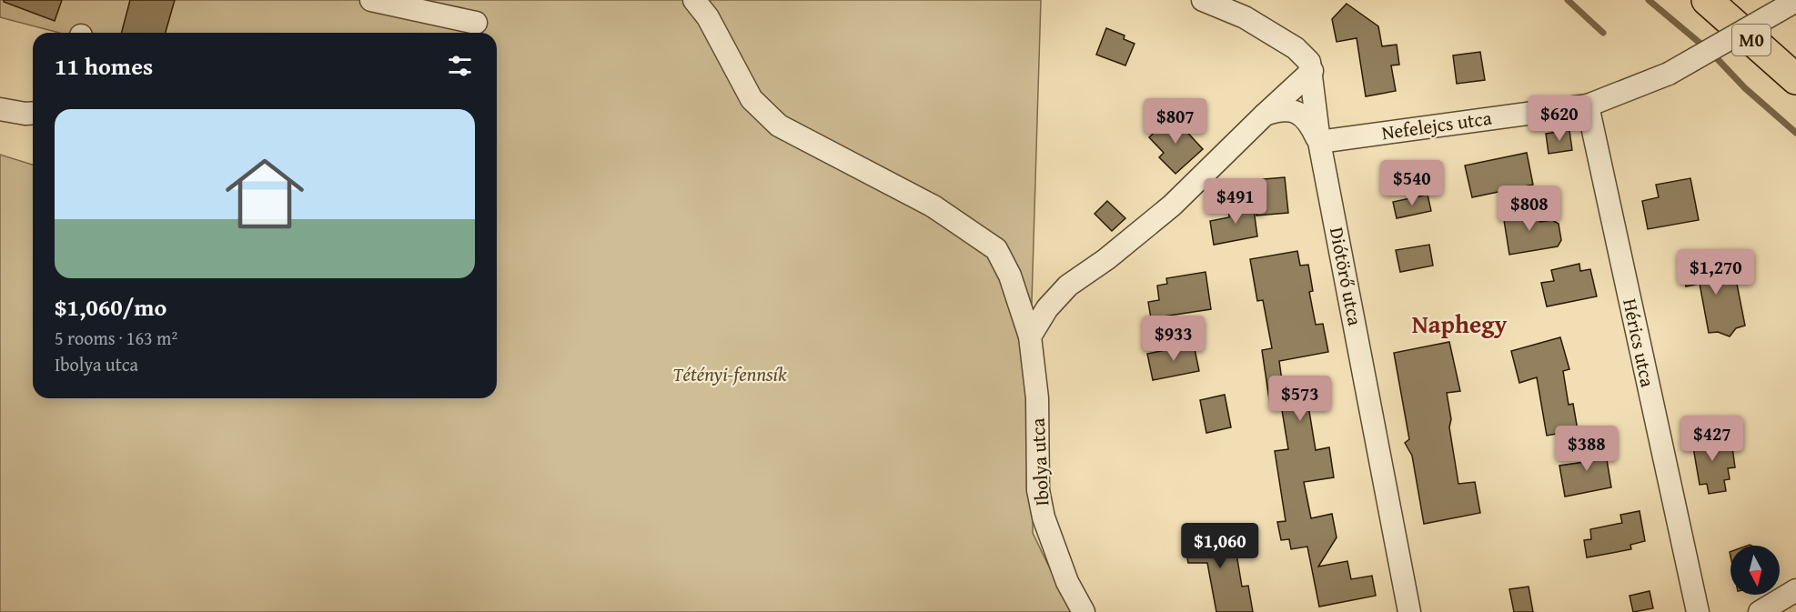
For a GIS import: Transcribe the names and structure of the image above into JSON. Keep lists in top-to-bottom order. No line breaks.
{"streets":{"highway":["M0"],"street":["Nefelejcs utca","Diótörő utca","Hérics utca","Ibolya utca"]},"crossings":[["Nefelejcs utca","Diótörő utca"],["Nefelejcs utca","Hérics utca"]],"districts":["Naphegy"],"parks":["Tétényi-fennsík"],"north":"bottom","page":{"heading":"11 homes","price":["$620","$807","$540","$491","$808","$1,270","$933","$573","$427","$388","$1,060"],"list":[{"name":"$1,060/mo","note":"5 rooms · 163 m² · Ibolya utca"}]}}
